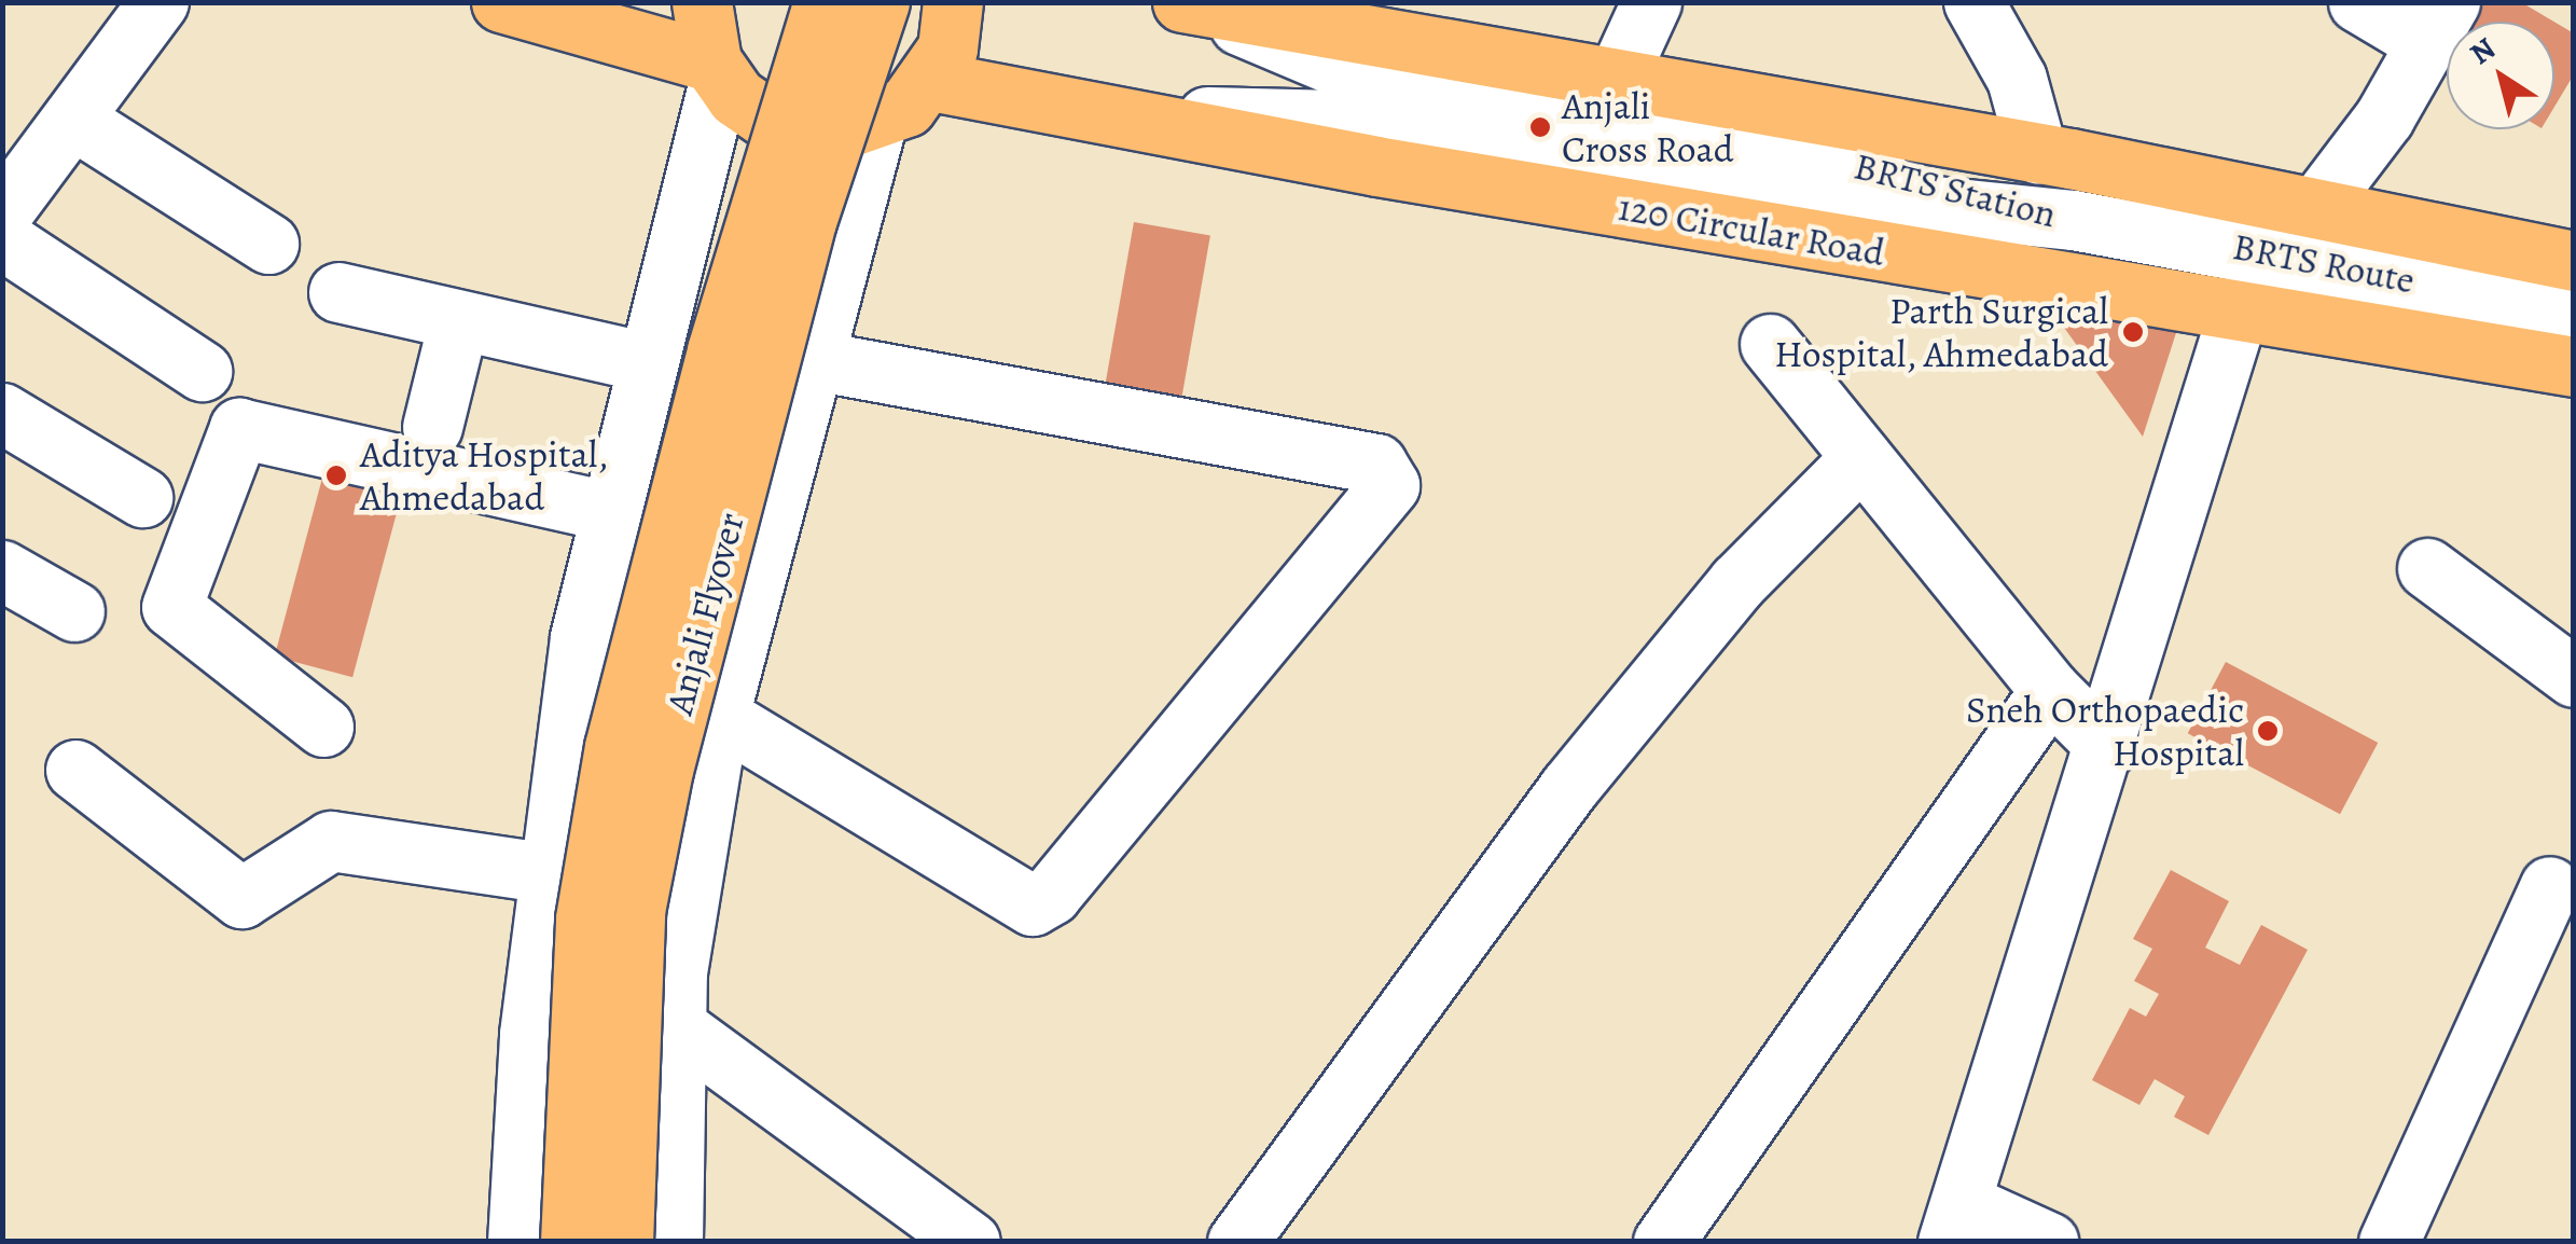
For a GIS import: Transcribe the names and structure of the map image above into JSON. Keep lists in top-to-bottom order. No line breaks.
{"streets":{"main road":["120 Circular Road","Anjali Flyover"],"street":["BRTS Station","BRTS Route"]},"crossings":[["BRTS Station","120 Circular Road"],["BRTS Station","BRTS Route"]],"places":["Anjali Cross Road","Parth Surgical Hospital, Ahmedabad","Aditya Hospital, Ahmedabad","Sneh Orthopaedic Hospital"],"north":"top left"}
